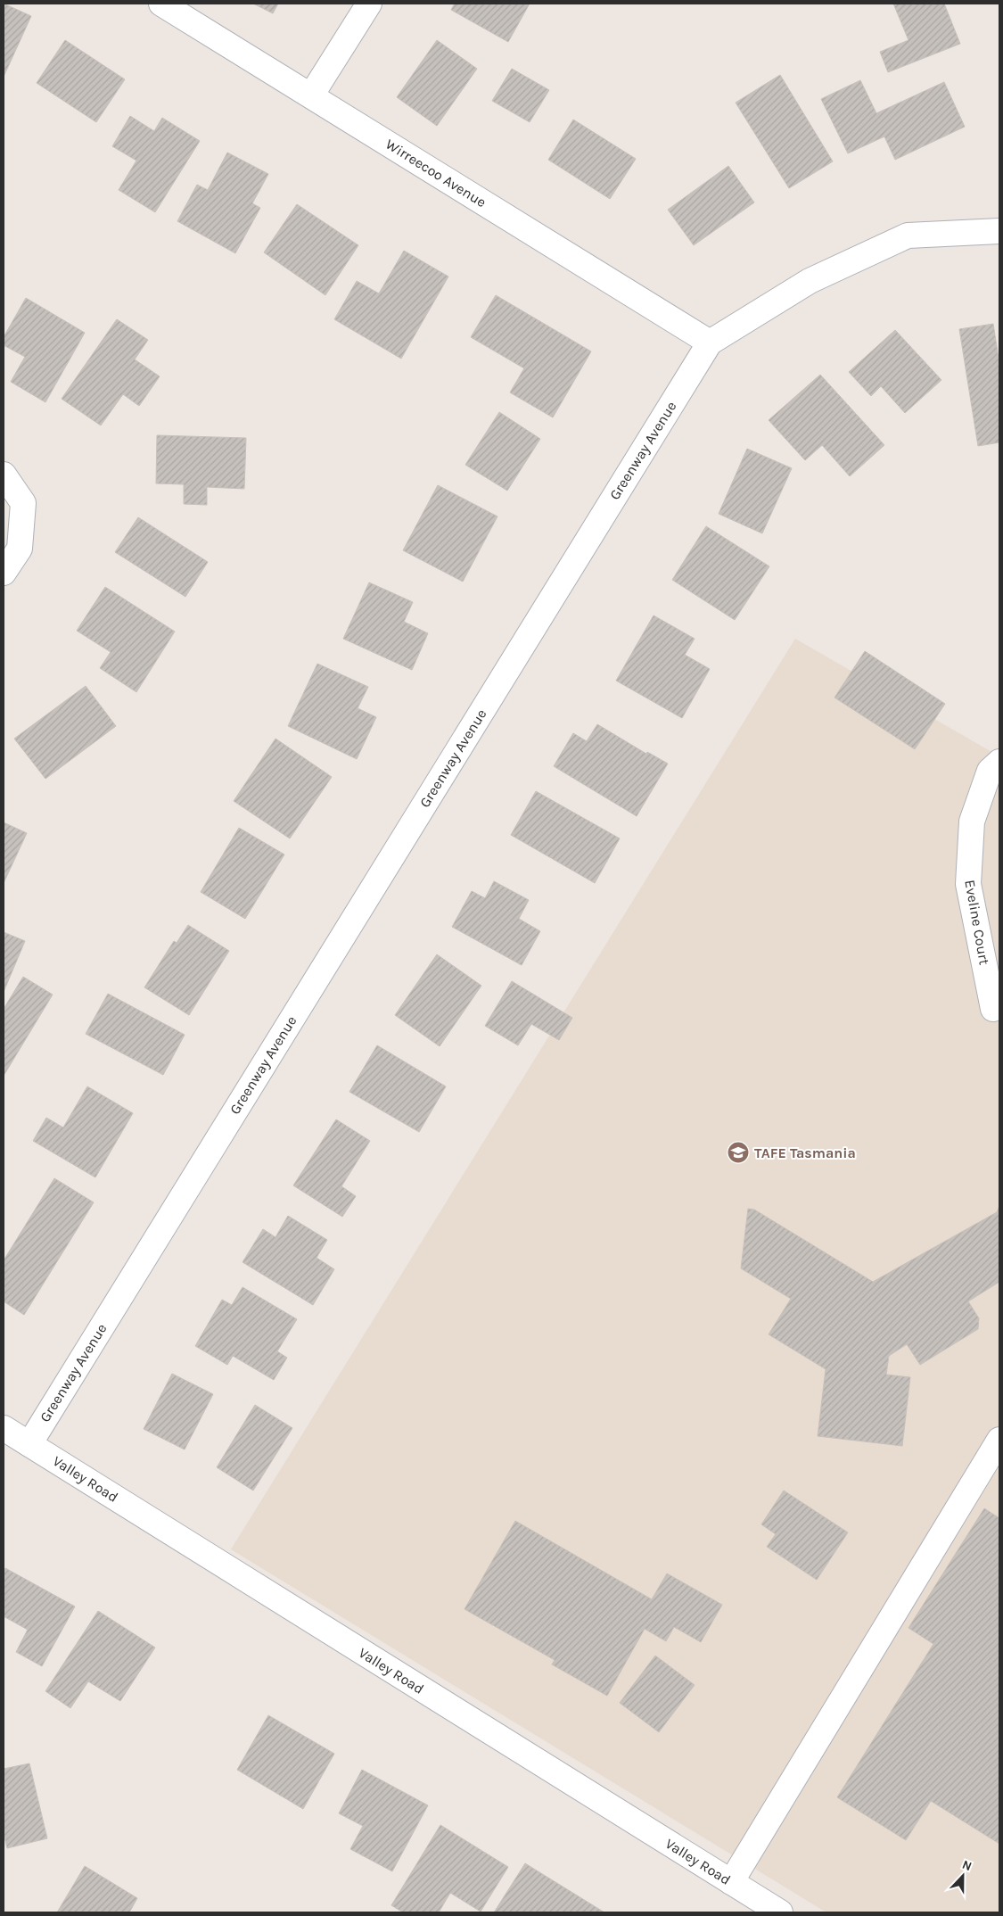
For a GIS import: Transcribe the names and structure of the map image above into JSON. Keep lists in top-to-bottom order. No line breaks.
{"streets":{"street":["Wirreecoo Avenue","Greenway Avenue","Eveline Court","Valley Road"]},"crossings":[["Wirreecoo Avenue","Greenway Avenue"],["Greenway Avenue","Valley Road"]],"places":{"school or university":["TAFE Tasmania"]},"north":"top"}
